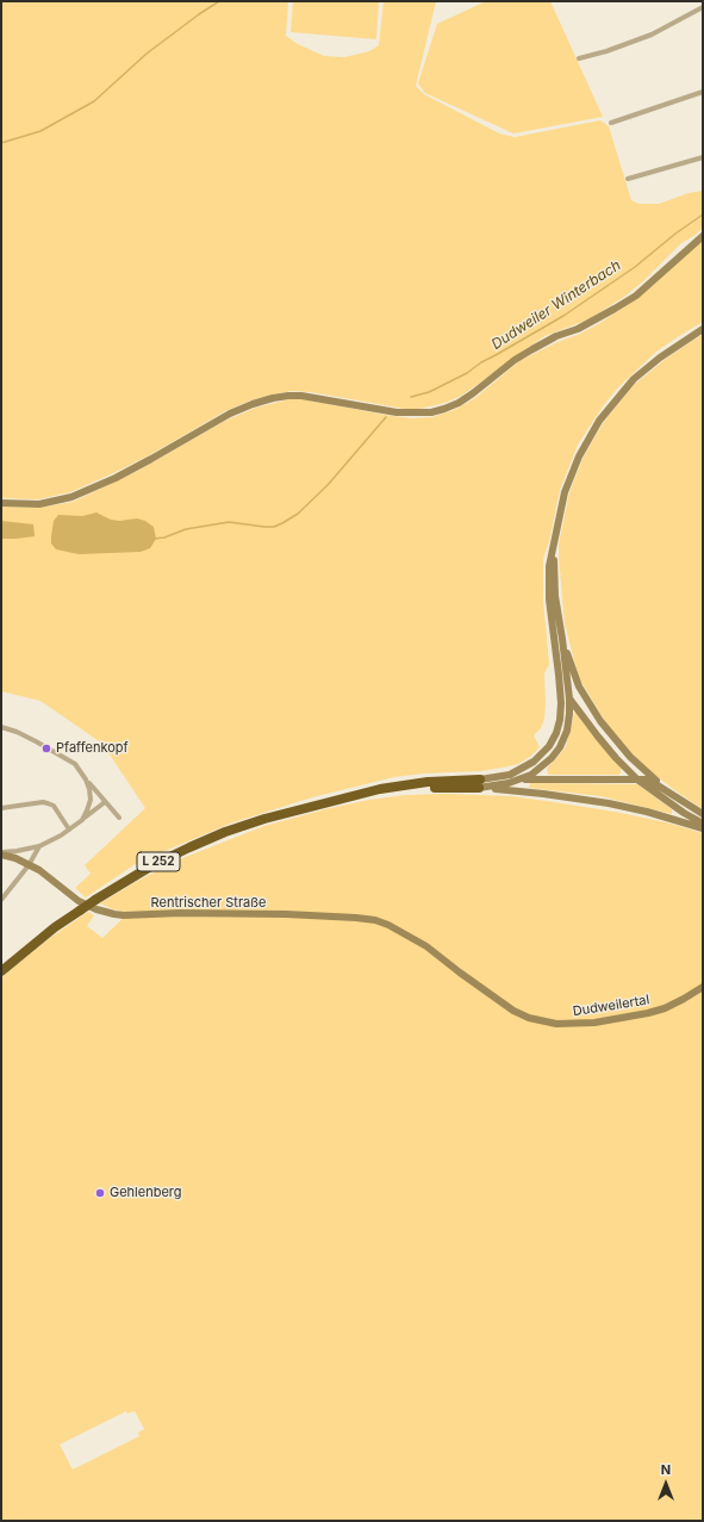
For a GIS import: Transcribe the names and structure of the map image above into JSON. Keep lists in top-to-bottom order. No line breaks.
{"streets":{"highway":["L 252"],"main road":["Rentrischer Straße","Dudweilertal"]},"crossings":[["Rentrischer Straße","Dudweilertal"]],"water":["Dudweiler Winterbach"],"places":["Pfaffenkopf","Gehlenberg"],"north":"top"}
